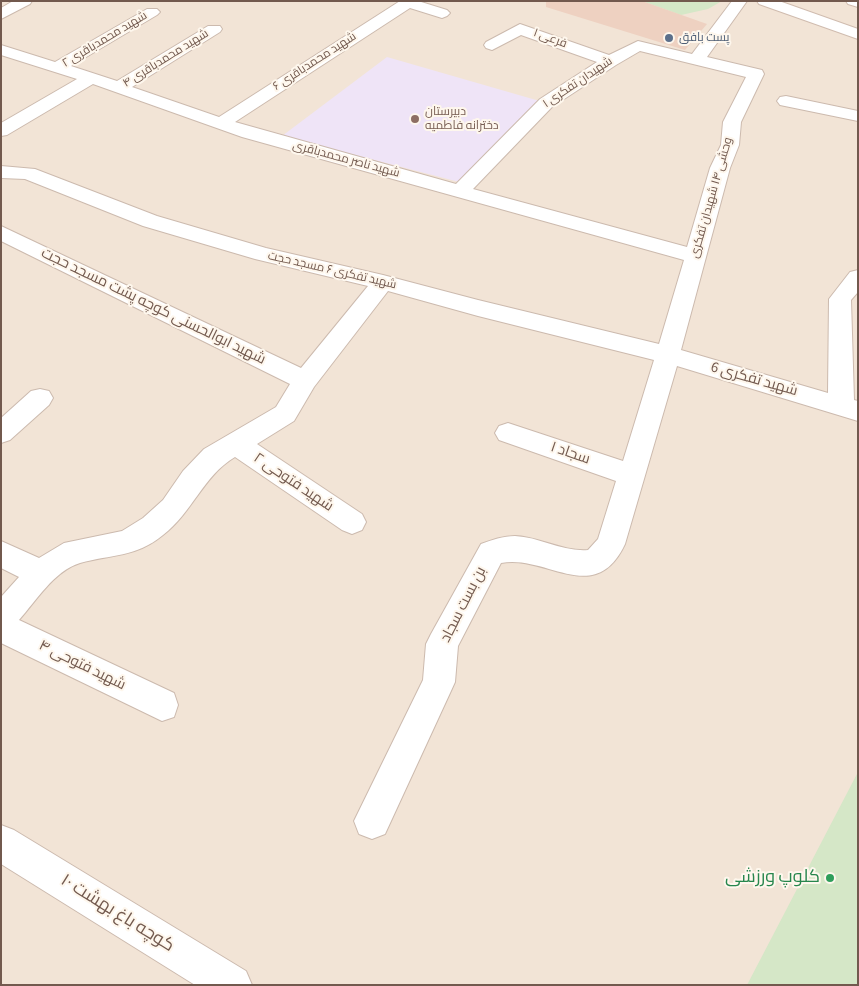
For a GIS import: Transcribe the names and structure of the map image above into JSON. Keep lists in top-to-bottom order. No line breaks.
{"streets":{"street":["فرعی ۱","شهید محمدباقری ۲","شهید محمدباقری ۴","شهید محمدباقری ۶","شهیدان تفکری ۱","شهید ناصر محمدباقری","وحشی ۱۴ شهیدان تفکری","شهید تفکری ۶ مسجد حجت","شهید ابوالحسنی کوچه پشت مسجد حجت","شهید تفکری 6","سجاد ۱","شهید فتوحی ۲","بن بست سجاد","شهید فتوحی ۴","کوچه باغ بهشت ۱۰"]},"crossings":[["فرعی ۱","شهیدان تفکری ۱"],["شهید محمدباقری ۲","شهید ناصر محمدباقری"],["شهید محمدباقری ۴","شهید ناصر محمدباقری"],["شهید محمدباقری ۶","شهید ناصر محمدباقری"],["شهیدان تفکری ۱","شهید ناصر محمدباقری"],["شهیدان تفکری ۱","وحشی ۱۴ شهیدان تفکری"],["شهید ناصر محمدباقری","وحشی ۱۴ شهیدان تفکری"],["وحشی ۱۴ شهیدان تفکری","شهید تفکری ۶ مسجد حجت"],["وحشی ۱۴ شهیدان تفکری","شهید تفکری 6"],["وحشی ۱۴ شهیدان تفکری","بن بست سجاد"],["شهید تفکری ۶ مسجد حجت","شهید تفکری 6"],["شهید تفکری ۶ مسجد حجت","بن بست سجاد"],["شهید تفکری 6","بن بست سجاد"],["سجاد ۱","بن بست سجاد"]],"places":["پست بافق","دبیرستان دخترانه فاطمیه","کلوپ ورزشی"]}
